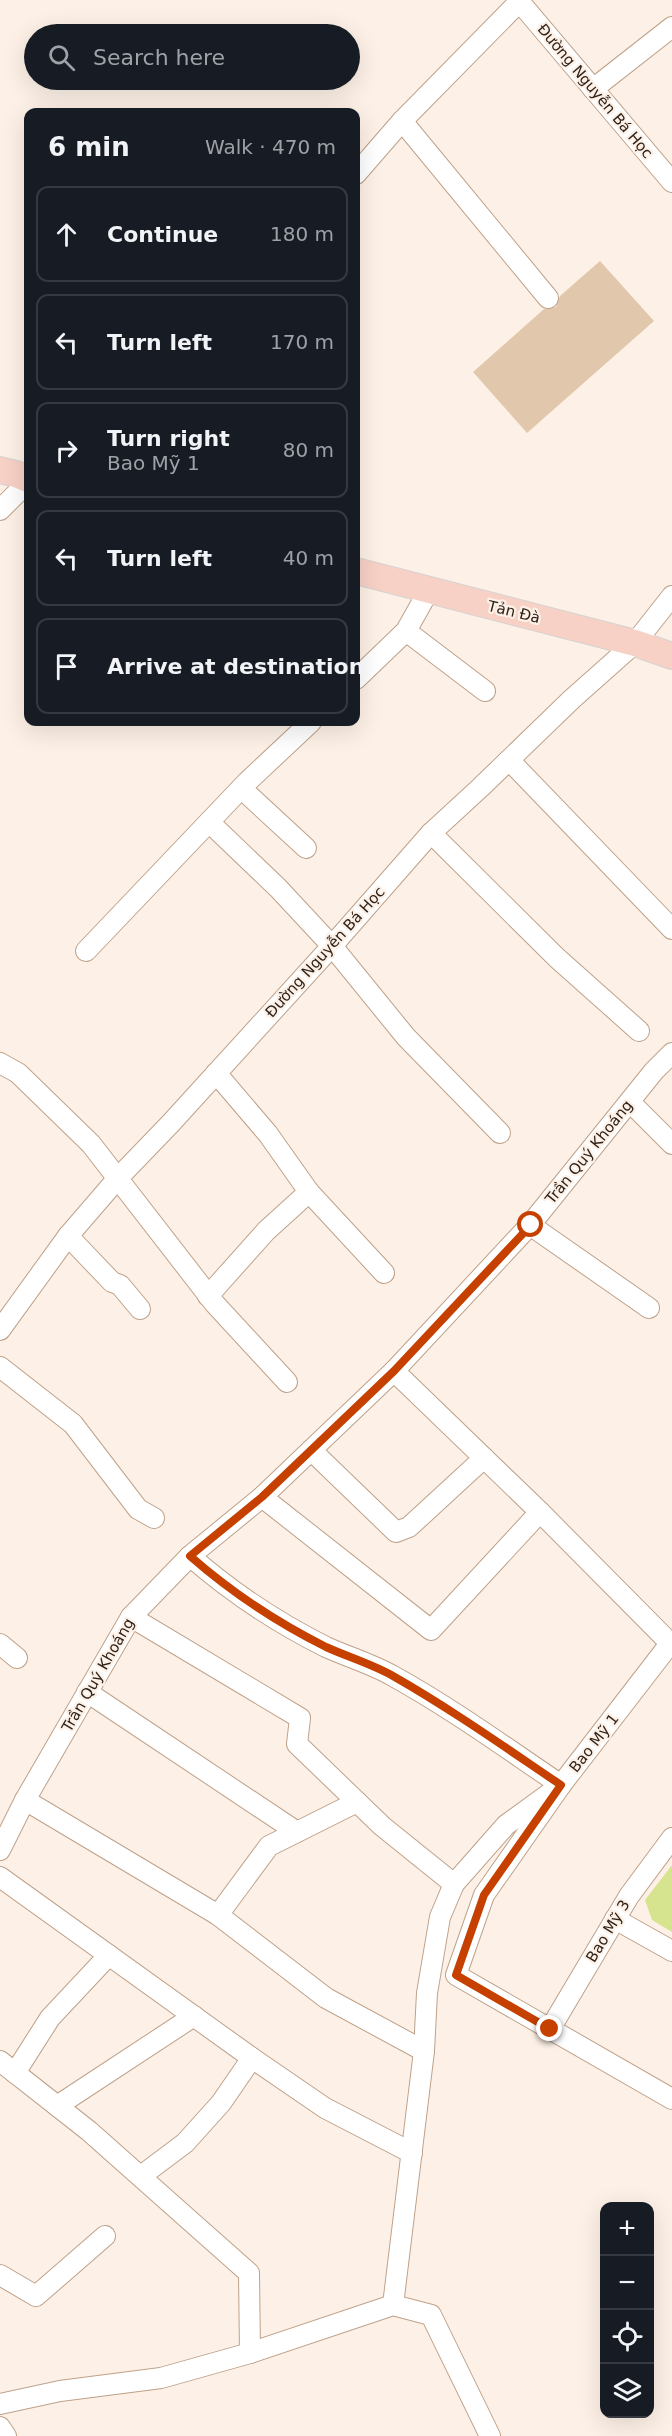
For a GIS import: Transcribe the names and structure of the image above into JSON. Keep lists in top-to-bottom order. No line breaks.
{"streets":{"main road":["Tản Đà"],"street":["Đường Nguyễn Bá Học","Trần Quý Khoáng","Bao Mỹ 1","Bao Mỹ 3"]},"crossings":[["Đường Nguyễn Bá Học","Tản Đà"],["Bao Mỹ 1","Bao Mỹ 3"]],"page":{"search":"Search here","heading":["6 min","Walk · 470 m"],"list":[["Continue","180 m"],["Turn left","170 m"],["Turn right","Bao Mỹ 1","80 m"],["Turn left","40 m"],"Arrive at destination"],"map_buttons":["+","−"]}}
